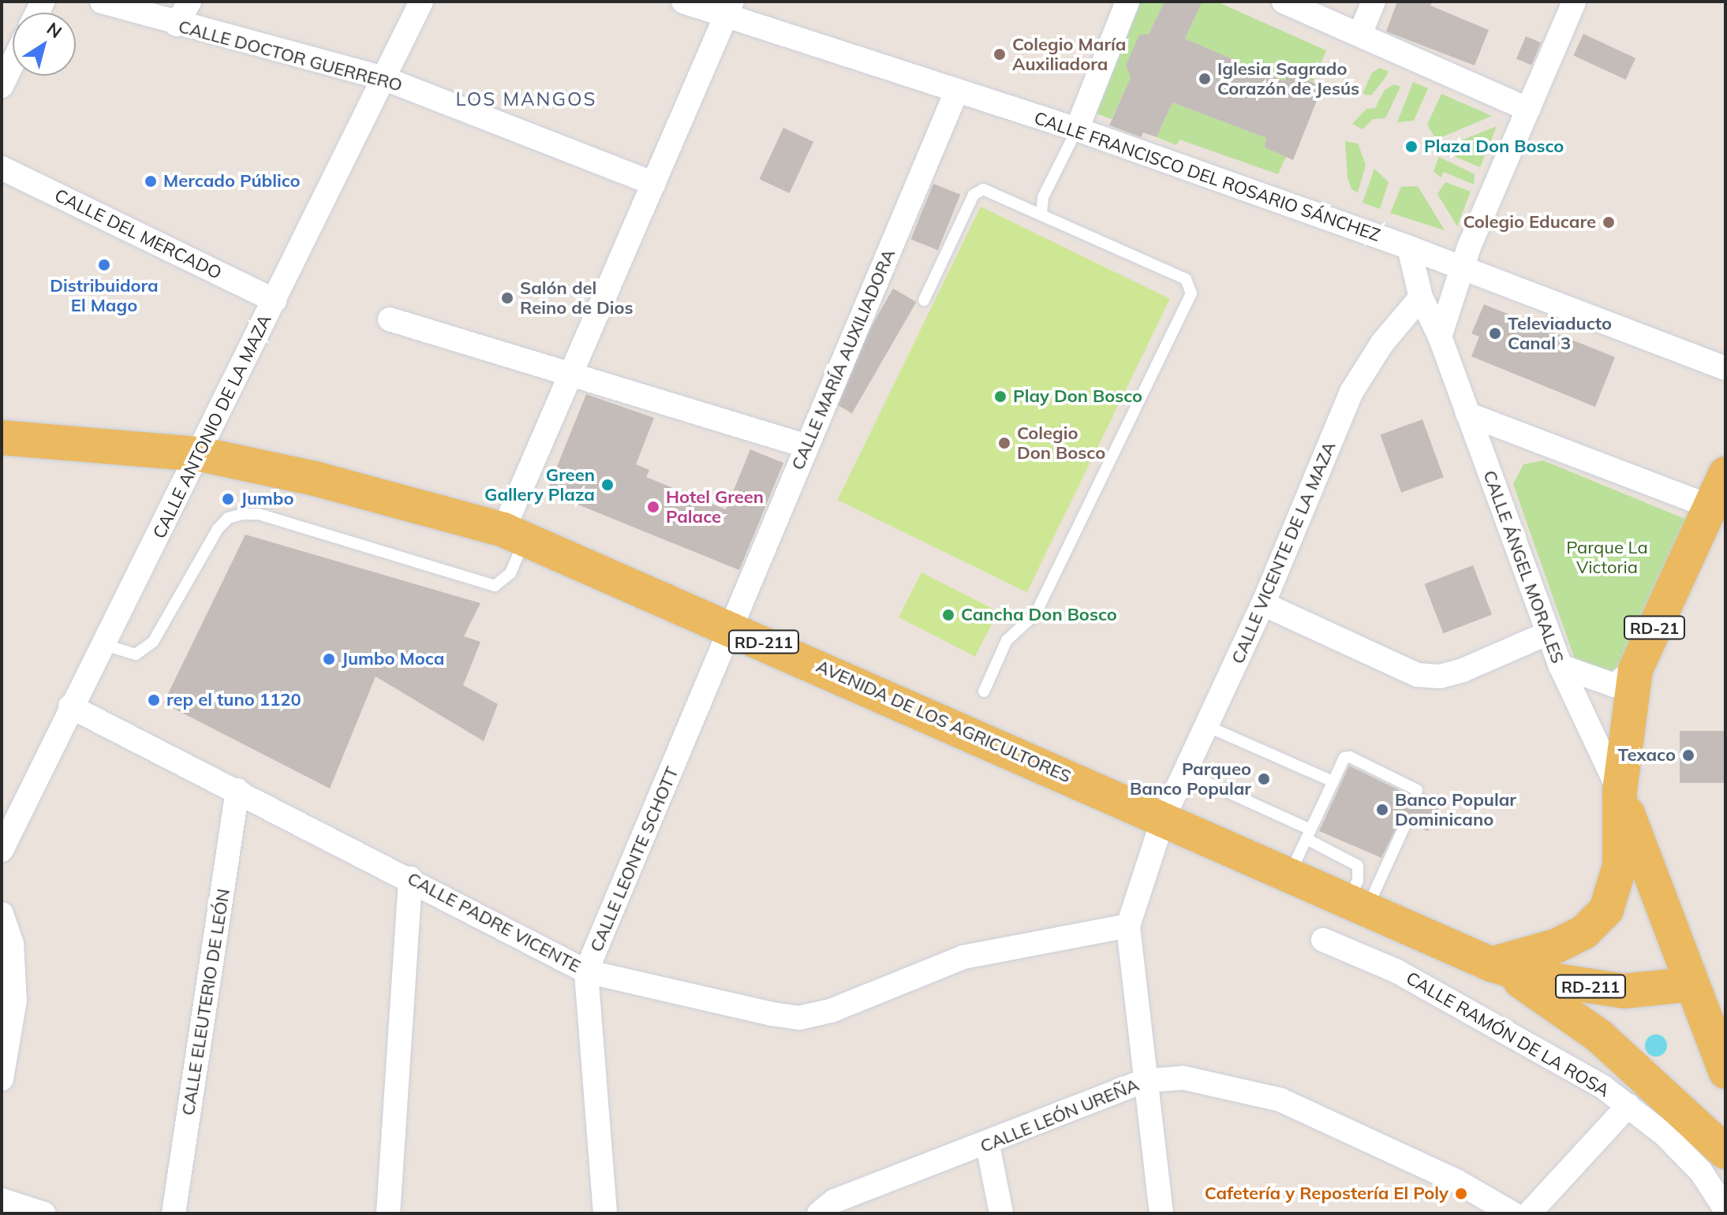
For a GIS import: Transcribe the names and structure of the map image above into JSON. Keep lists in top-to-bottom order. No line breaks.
{"streets":{"main road":["RD-21","RD-211","AVENIDA DE LOS AGRICULTORES"],"street":["CALLE DOCTOR GUERRERO","CALLE FRANCISCO DEL ROSARIO SÁNCHEZ","CALLE DEL MERCADO","CALLE MARÍA AUXILIADORA","CALLE ANTONIO DE LA MAZA","CALLE VICENTE DE LA MAZA","CALLE ÁNGEL MORALES","CALLE LEONTE SCHOTT","CALLE PADRE VICENTE","CALLE ELEUTERIO DE LEÓN","CALLE RAMÓN DE LA ROSA","CALLE LEÓN UREÑA"]},"crossings":[["CALLE DOCTOR GUERRERO","CALLE ANTONIO DE LA MAZA"],["CALLE FRANCISCO DEL ROSARIO SÁNCHEZ","CALLE MARÍA AUXILIADORA"],["CALLE FRANCISCO DEL ROSARIO SÁNCHEZ","CALLE ÁNGEL MORALES"],["CALLE DEL MERCADO","CALLE ANTONIO DE LA MAZA"],["CALLE MARÍA AUXILIADORA","AVENIDA DE LOS AGRICULTORES"],["CALLE MARÍA AUXILIADORA","CALLE LEONTE SCHOTT"],["CALLE ANTONIO DE LA MAZA","AVENIDA DE LOS AGRICULTORES"],["CALLE ANTONIO DE LA MAZA","CALLE PADRE VICENTE"],["CALLE VICENTE DE LA MAZA","CALLE ÁNGEL MORALES"],["CALLE VICENTE DE LA MAZA","AVENIDA DE LOS AGRICULTORES"],["CALLE VICENTE DE LA MAZA","CALLE PADRE VICENTE"],["CALLE ÁNGEL MORALES","RD-21"],["RD-21","AVENIDA DE LOS AGRICULTORES"],["AVENIDA DE LOS AGRICULTORES","CALLE LEONTE SCHOTT"],["CALLE LEONTE SCHOTT","CALLE PADRE VICENTE"],["CALLE PADRE VICENTE","CALLE ELEUTERIO DE LEÓN"]],"districts":["LOS MANGOS"],"parks":["Parque La Victoria"],"places":["Colegio María Auxiliadora","Iglesia Sagrado Corazón de Jesús","Plaza Don Bosco","Mercado Público","Colegio Educare","Distribuidora El Mago","Salón del Reino de Dios","Televiaducto Canal 3","Play Don Bosco","Colegio Don Bosco","Green Gallery Plaza","Jumbo","Hotel Green Palace","Cancha Don Bosco","Jumbo Moca","rep el tuno 1120","Texaco","Parqueo Banco Popular","Banco Popular Dominicano","Cafetería y Repostería El Poly"],"north":"top right"}
